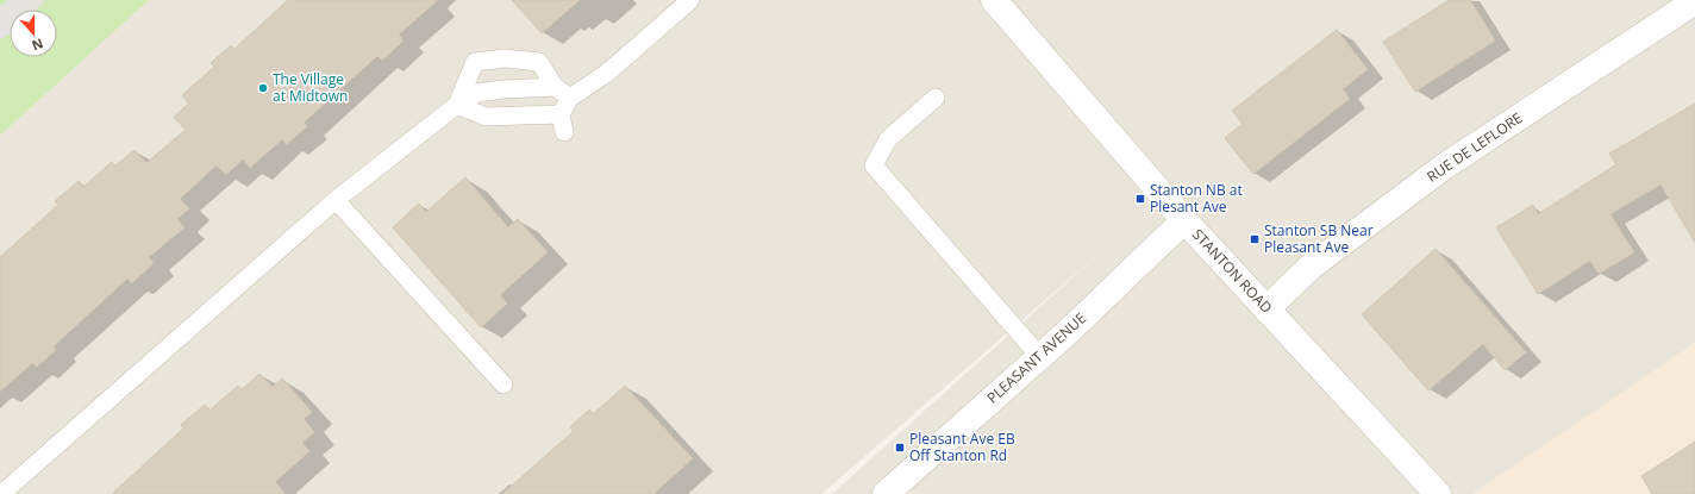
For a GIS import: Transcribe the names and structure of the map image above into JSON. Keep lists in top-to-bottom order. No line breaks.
{"streets":{"street":["RUE DE LEFLORE","STANTON ROAD","PLEASANT AVENUE"]},"crossings":[["RUE DE LEFLORE","STANTON ROAD"],["STANTON ROAD","PLEASANT AVENUE"]],"places":{"other":["The Village at Midtown"],"transit":["Stanton NB at Plesant Ave","Stanton SB Near Pleasant Ave","Pleasant Ave EB Off Stanton Rd"]},"north":"bottom"}
